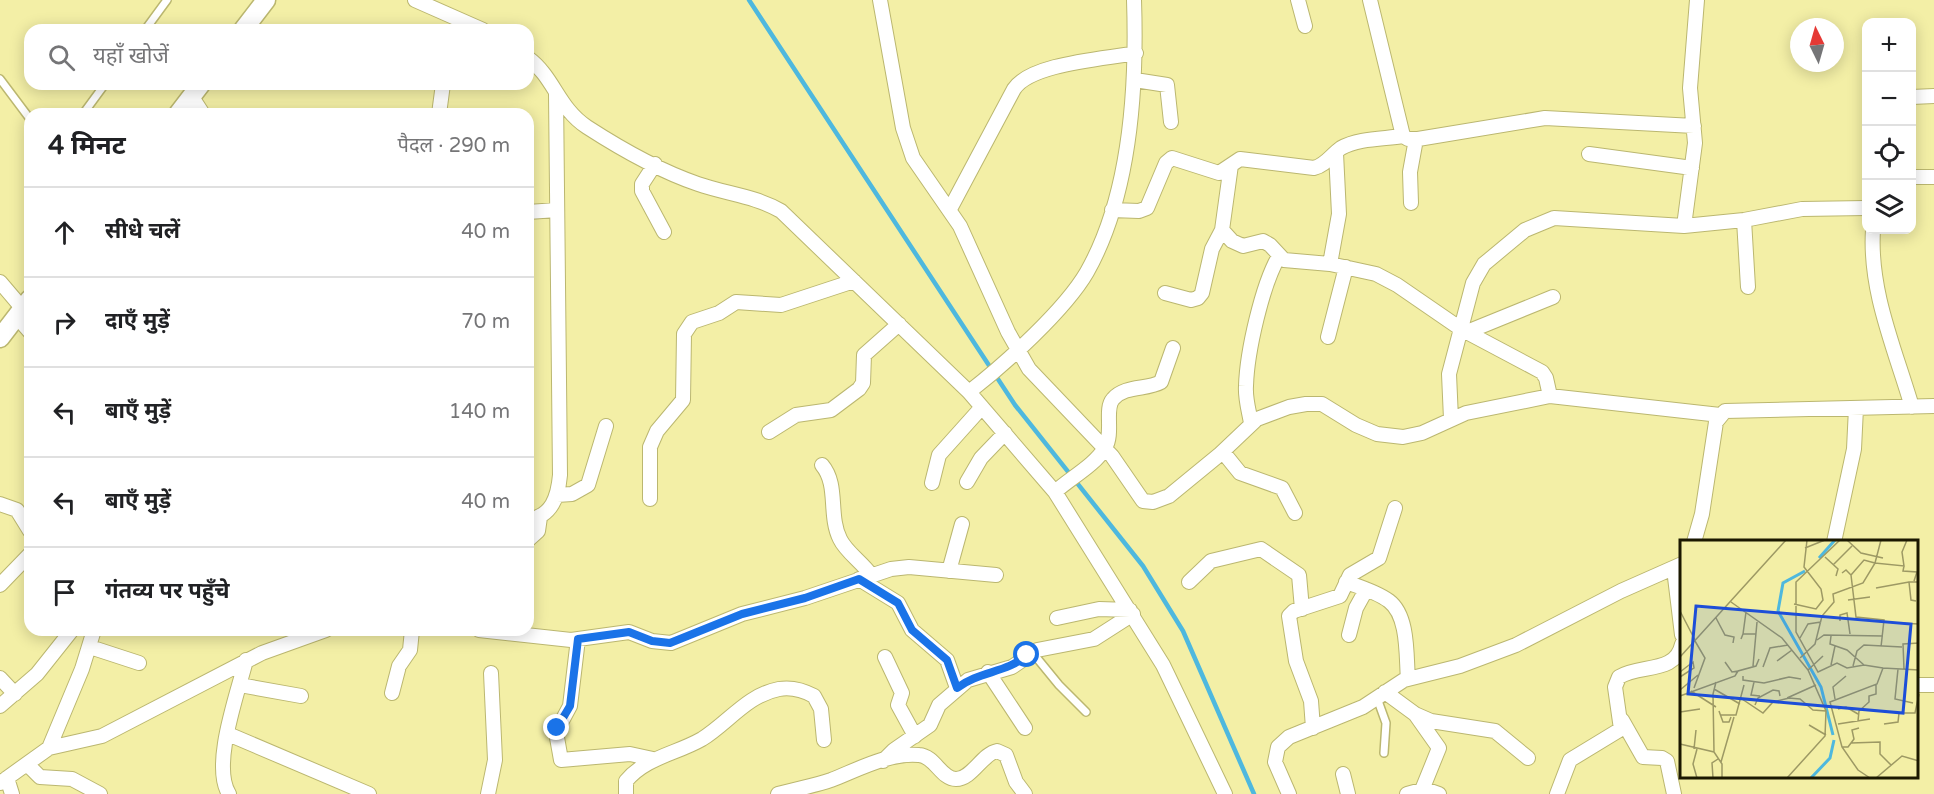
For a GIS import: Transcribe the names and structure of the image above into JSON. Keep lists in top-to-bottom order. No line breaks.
{"north":"top","page":{"map_buttons":["+","−"],"search":"यहाँ खोजें","heading":["4 मिनट","पैदल · 290 m"],"list":[["सीधे चलें","40 m"],["दाएँ मुड़ें","70 m"],["बाएँ मुड़ें","140 m"],["बाएँ मुड़ें","40 m"],"गंतव्य पर पहुँचे"]}}
